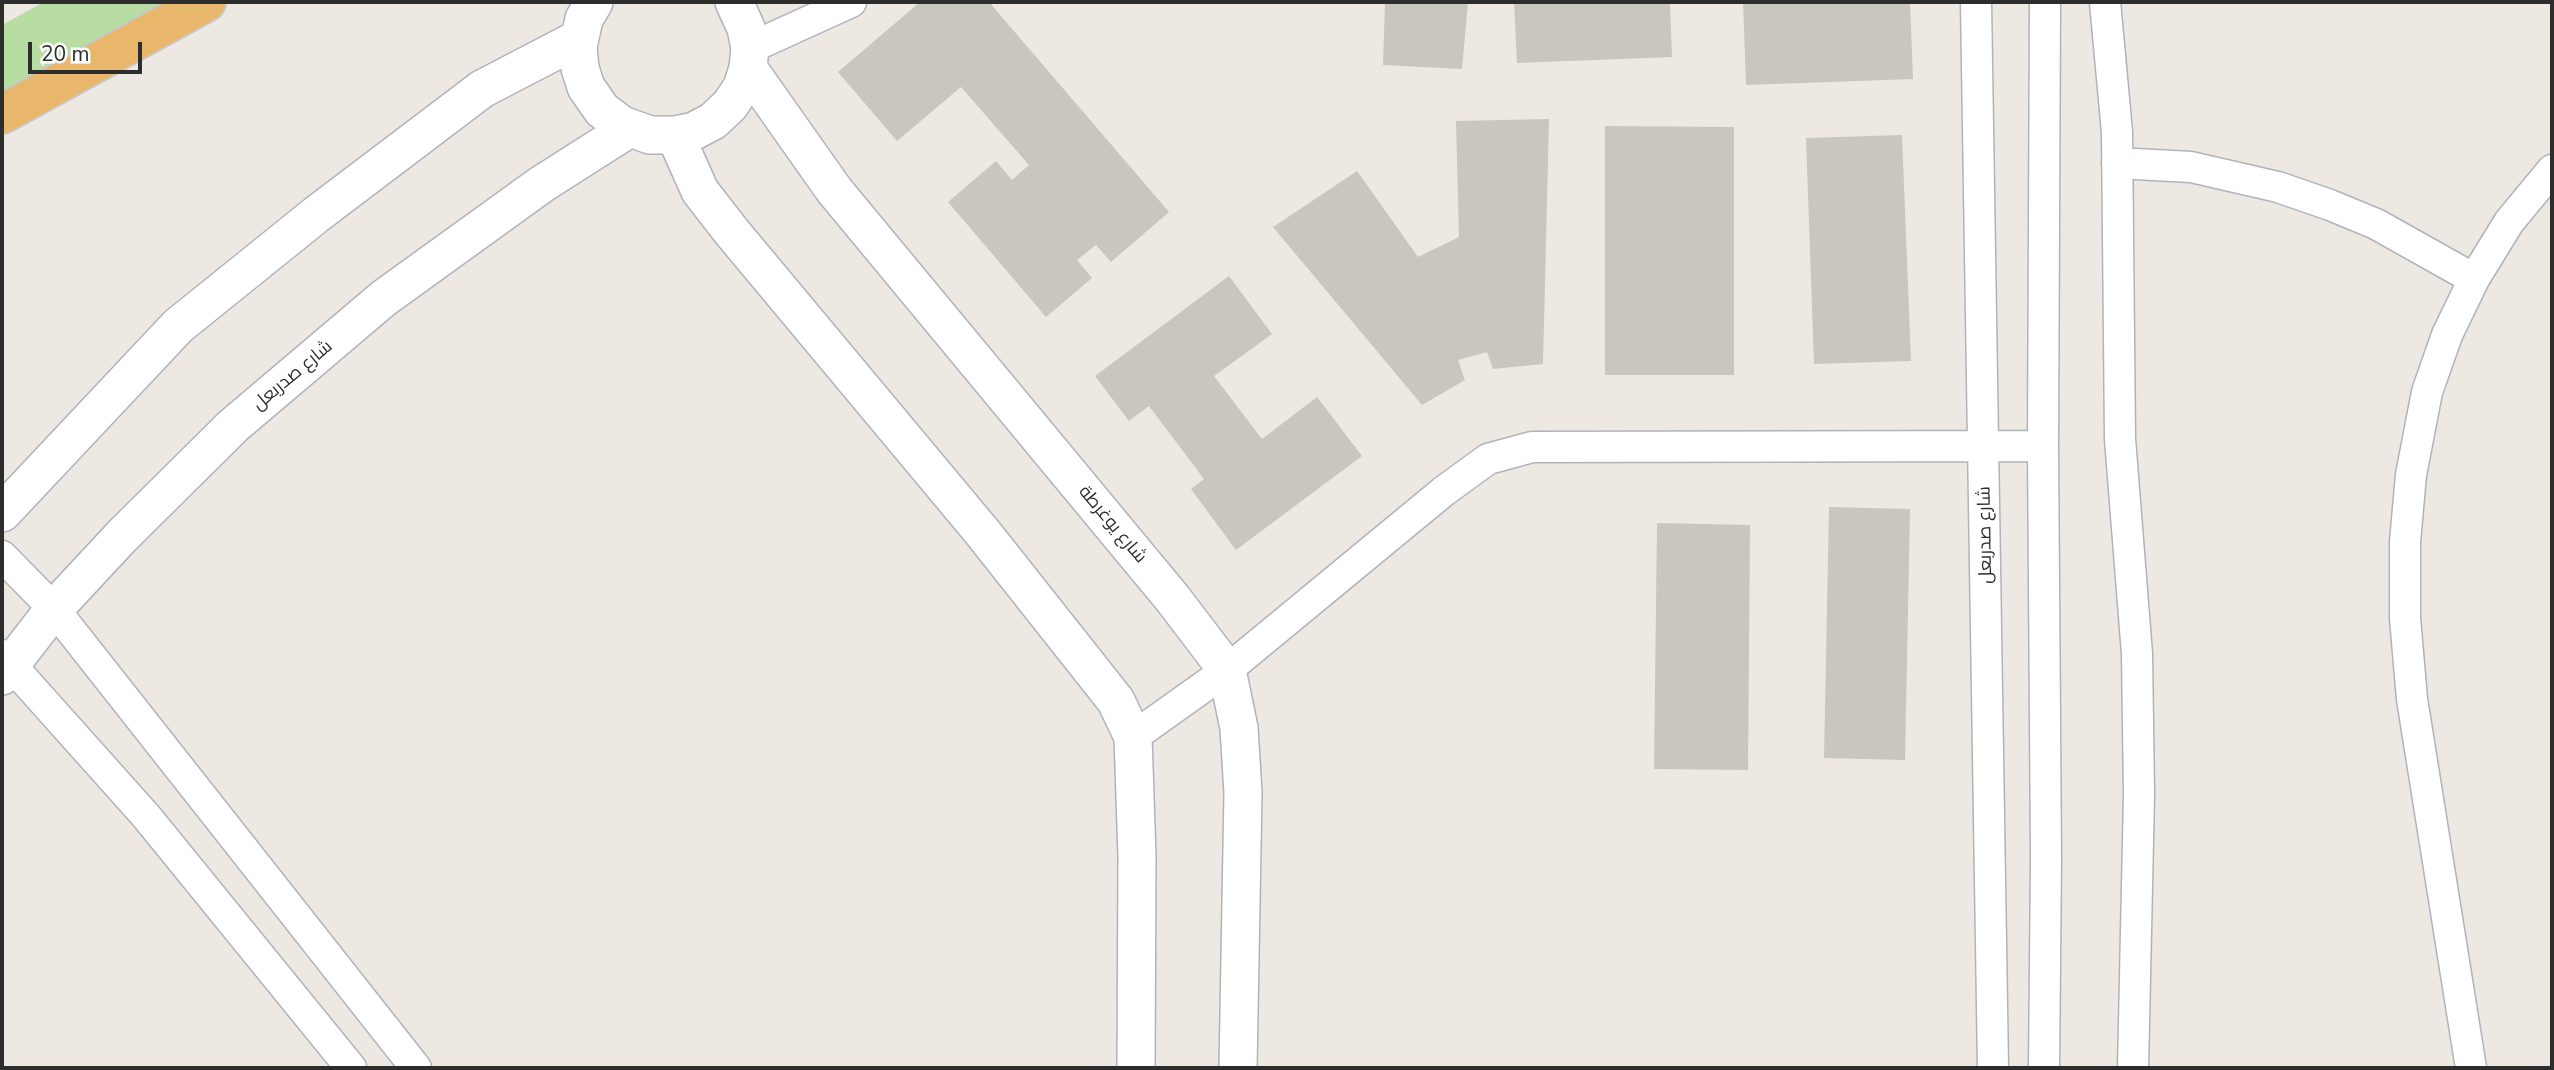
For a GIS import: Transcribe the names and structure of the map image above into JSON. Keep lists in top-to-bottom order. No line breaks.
{"streets":{"street":["شارع صدربعل","شارع يوغرطة"]},"scale_bar":"20 m"}
